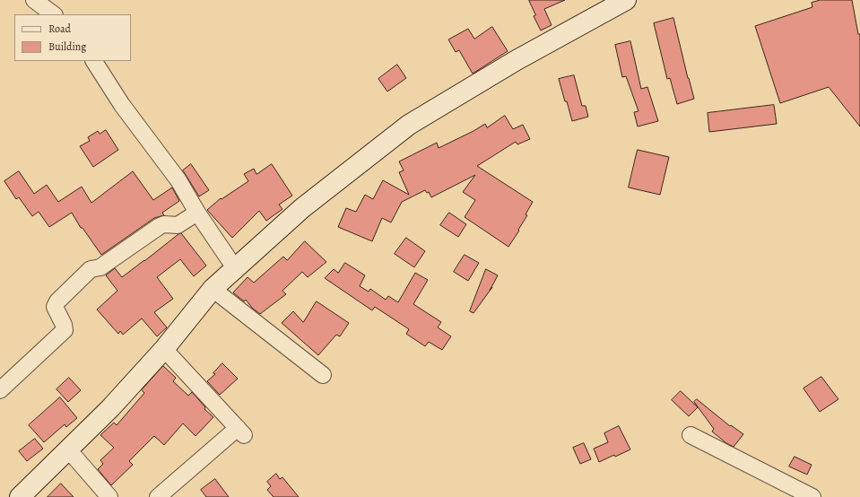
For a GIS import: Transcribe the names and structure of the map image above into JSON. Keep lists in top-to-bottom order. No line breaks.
{"legend":["Road","Building"]}
